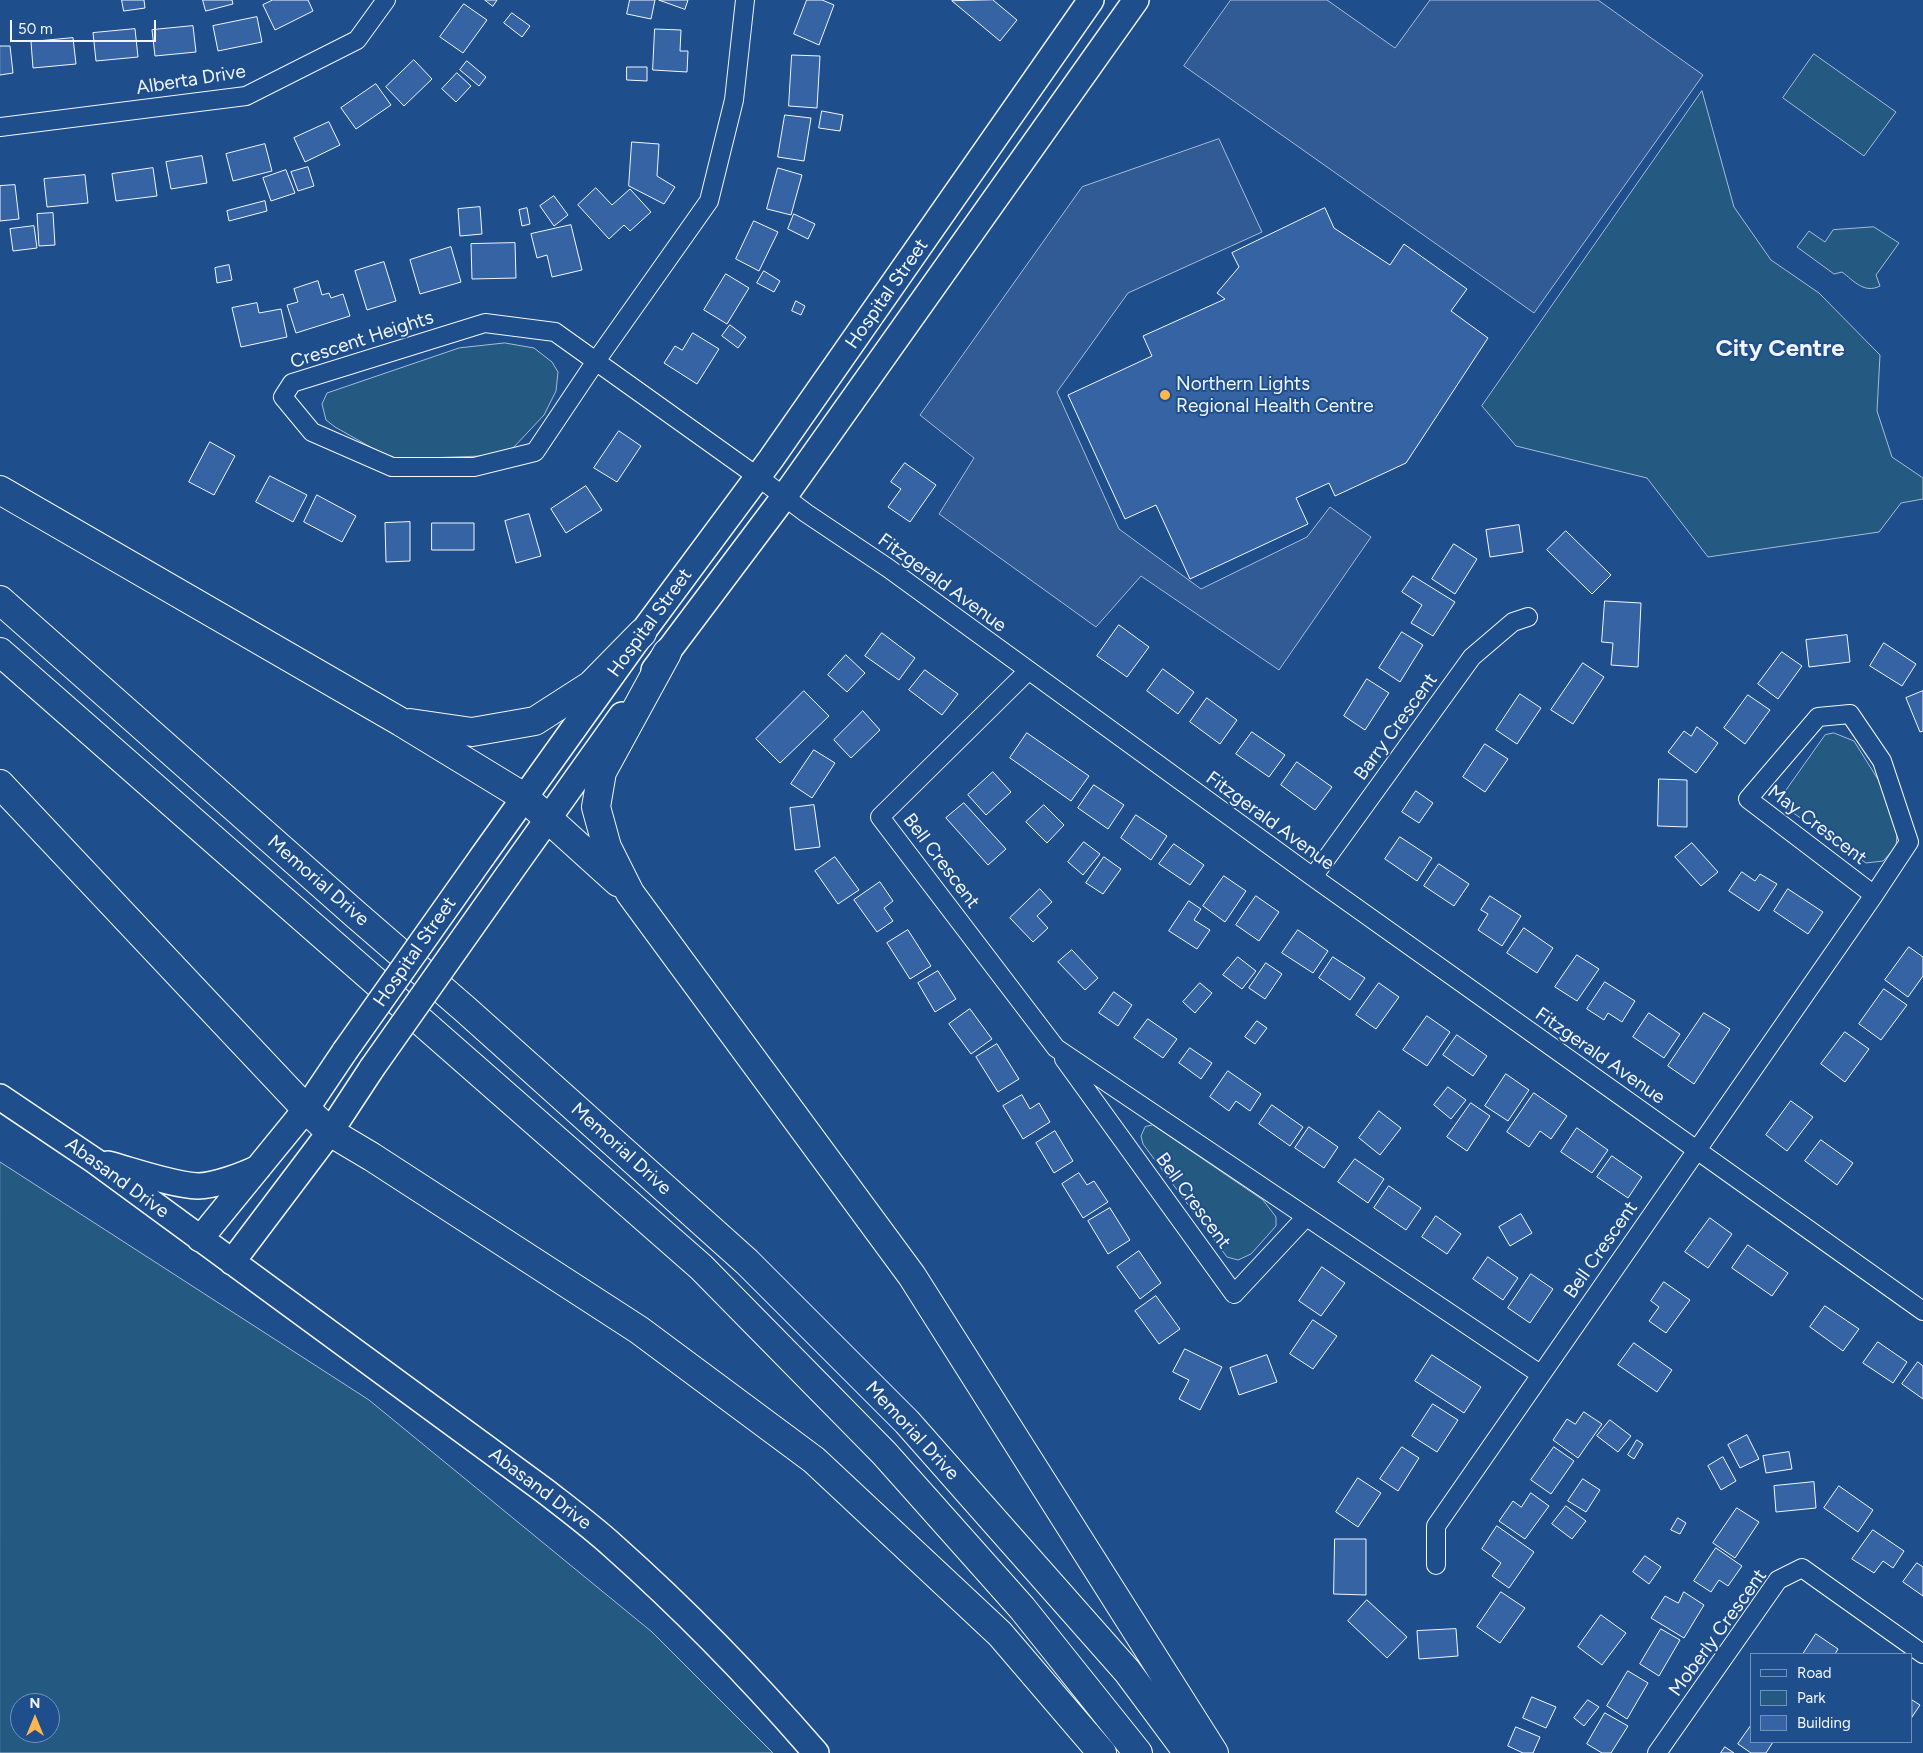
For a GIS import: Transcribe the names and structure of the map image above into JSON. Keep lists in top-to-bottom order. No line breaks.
{"streets":{"highway":["Memorial Drive"],"main road":["Hospital Street","Abasand Drive"],"street":["Alberta Drive","Crescent Heights","Fitzgerald Avenue","Barry Crescent","May Crescent","Bell Crescent","Moberly Crescent"]},"crossings":[["Hospital Street","Fitzgerald Avenue"],["Hospital Street","Abasand Drive"],["Crescent Heights","Fitzgerald Avenue"],["Fitzgerald Avenue","Barry Crescent"],["Fitzgerald Avenue","May Crescent"],["Fitzgerald Avenue","Bell Crescent"],["May Crescent","Bell Crescent"]],"districts":["City Centre"],"places":["Northern Lights Regional Health Centre"],"legend":["Road","Park","Building"],"scale_bar":"50 m","north":"top"}
